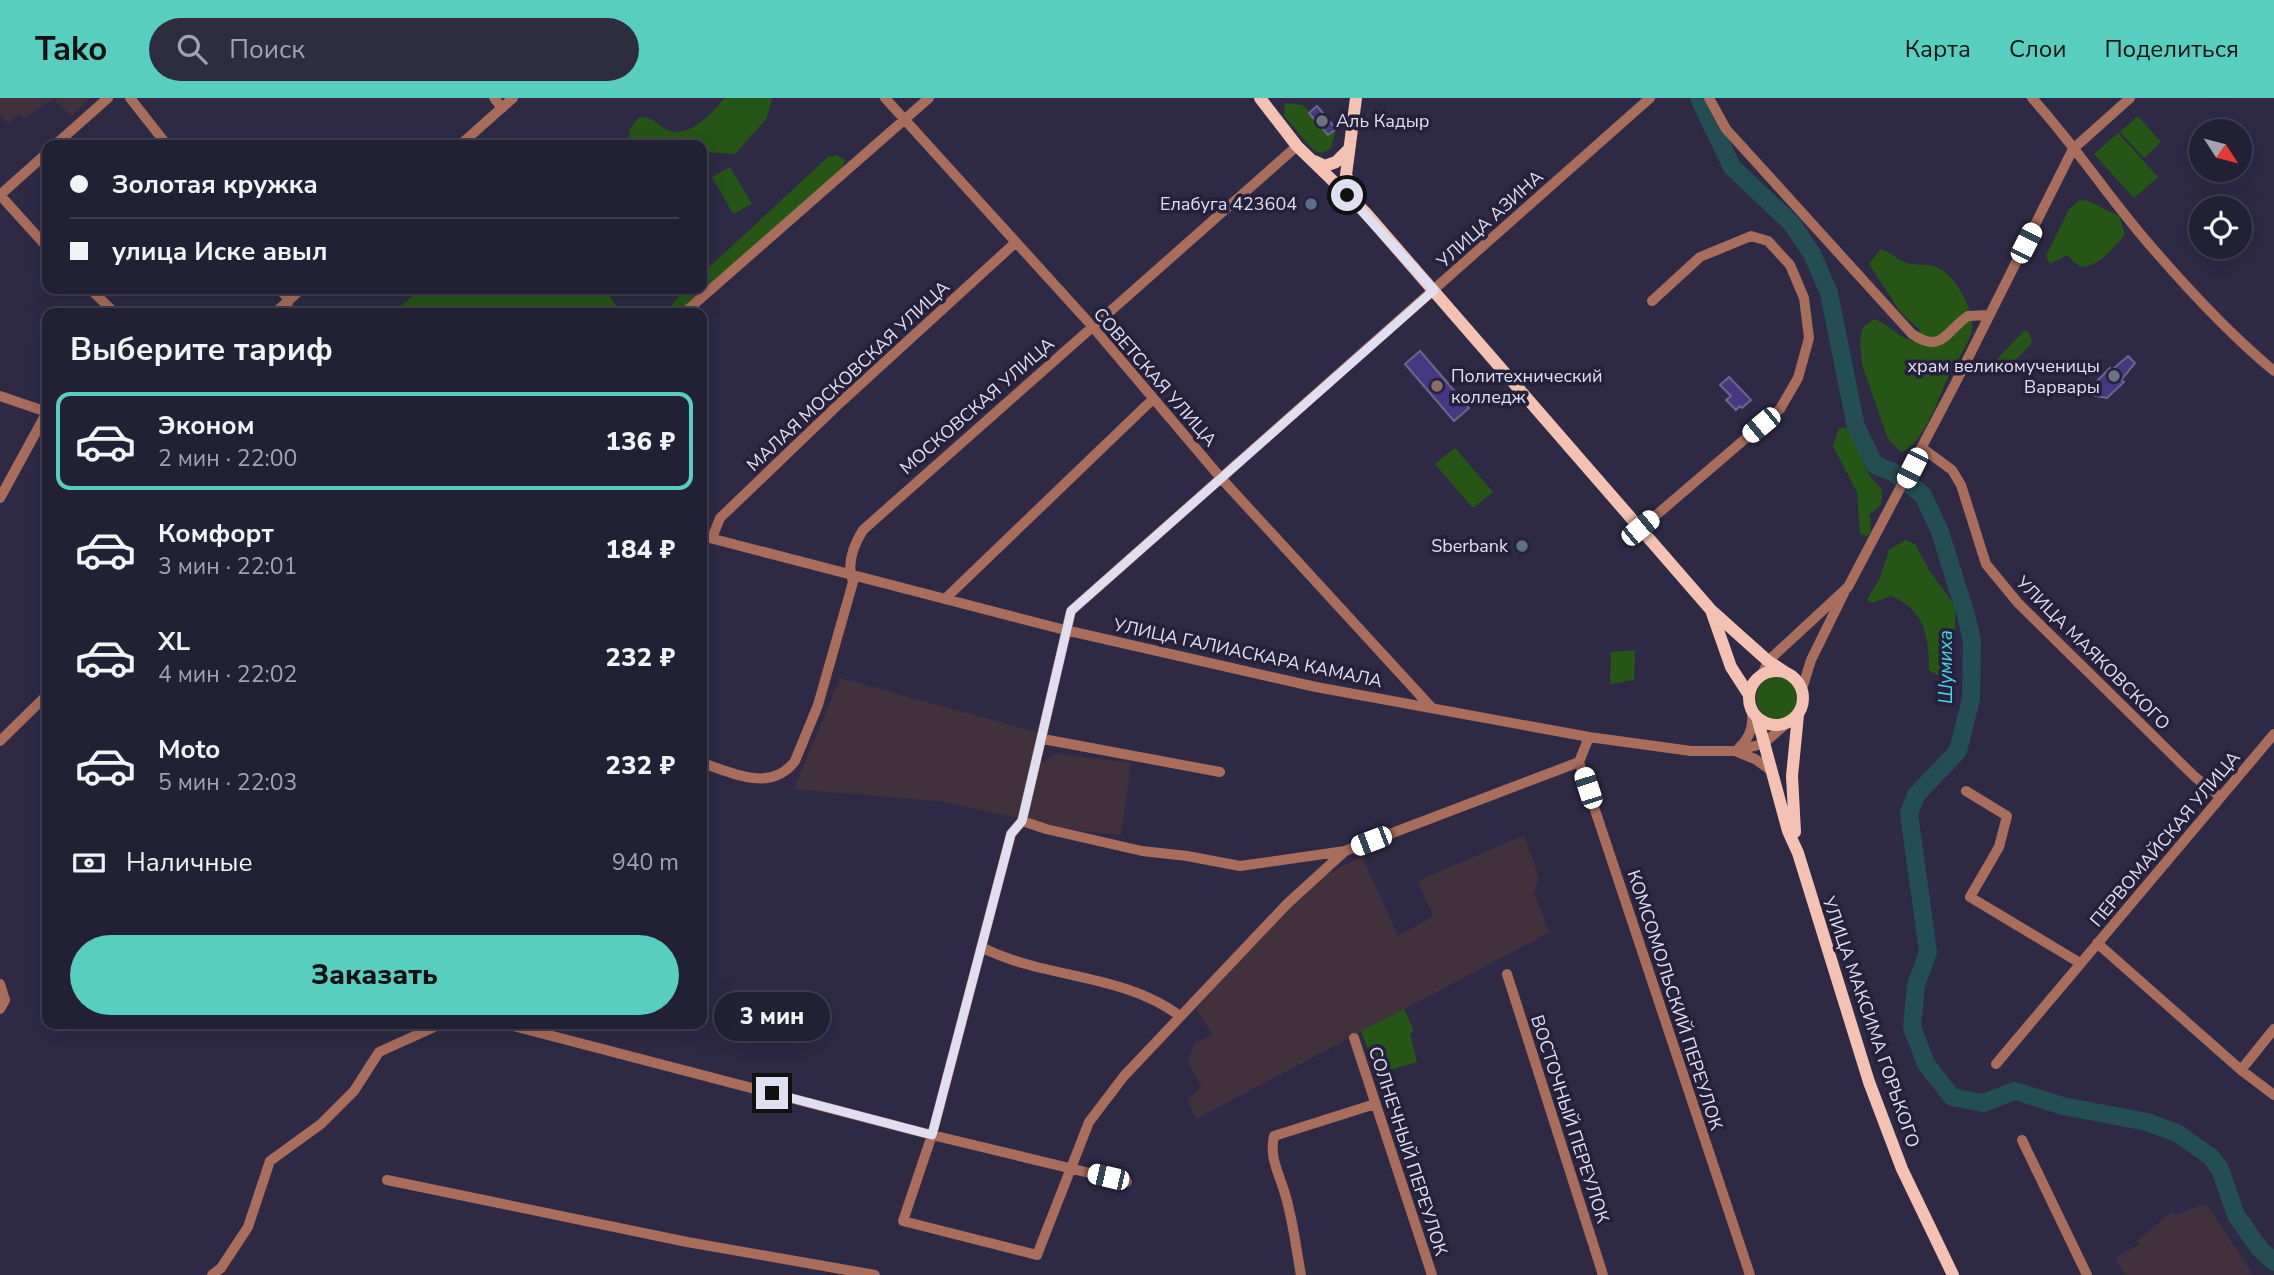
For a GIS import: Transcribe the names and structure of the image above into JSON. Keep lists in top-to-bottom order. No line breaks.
{"streets":{"main road":["УЛИЦА МАКСИМА ГОРЬКОГО"],"street":["УЛИЦА АЗИНА","МАЛАЯ МОСКОВСКАЯ УЛИЦА","СОВЕТСКАЯ УЛИЦА","МОСКОВСКАЯ УЛИЦА","УЛИЦА ГАЛИАСКАРА КАМАЛА","УЛИЦА МАЯКОВСКОГО","ПЕРВОМАЙСКАЯ УЛИЦА","КОМСОМОЛЬСКИЙ ПЕРЕУЛОК","ВОСТОЧНЫЙ ПЕРЕУЛОК","СОЛНЕЧНЫЙ ПЕРЕУЛОК"]},"crossings":[["УЛИЦА АЗИНА","СОВЕТСКАЯ УЛИЦА"],["УЛИЦА АЗИНА","УЛИЦА ГАЛИАСКАРА КАМАЛА"],["МАЛАЯ МОСКОВСКАЯ УЛИЦА","СОВЕТСКАЯ УЛИЦА"],["МАЛАЯ МОСКОВСКАЯ УЛИЦА","УЛИЦА ГАЛИАСКАРА КАМАЛА"],["СОВЕТСКАЯ УЛИЦА","МОСКОВСКАЯ УЛИЦА"],["СОВЕТСКАЯ УЛИЦА","УЛИЦА ГАЛИАСКАРА КАМАЛА"],["МОСКОВСКАЯ УЛИЦА","УЛИЦА ГАЛИАСКАРА КАМАЛА"],["УЛИЦА ГАЛИАСКАРА КАМАЛА","УЛИЦА МАКСИМА ГОРЬКОГО"],["УЛИЦА МАЯКОВСКОГО","ПЕРВОМАЙСКАЯ УЛИЦА"]],"water":["Шумиха"],"places":["Аль Кадыр","Елабуга 423604","храм великомученицы Варвары","Политехнический колледж","Sberbank"],"north":"bottom right","page":{"header":"Tako","search":"Поиск","nav":["Карта","Слои","Поделиться"],"banner":["Золотая кружка","улица Иске авыл"],"heading":"Выберите тариф","list":[{"name":"Эконом","note":"2 мин · 22:00","value":"136 ₽"},{"name":"Комфорт","note":"3 мин · 22:01","value":"184 ₽"},{"name":"XL","note":"4 мин · 22:02","value":"232 ₽"},{"name":"Moto","note":"5 мин · 22:03","value":"232 ₽"}],"pay":["Наличные","940 m"],"buttons":"Заказать","bubble":"3 мин"}}
